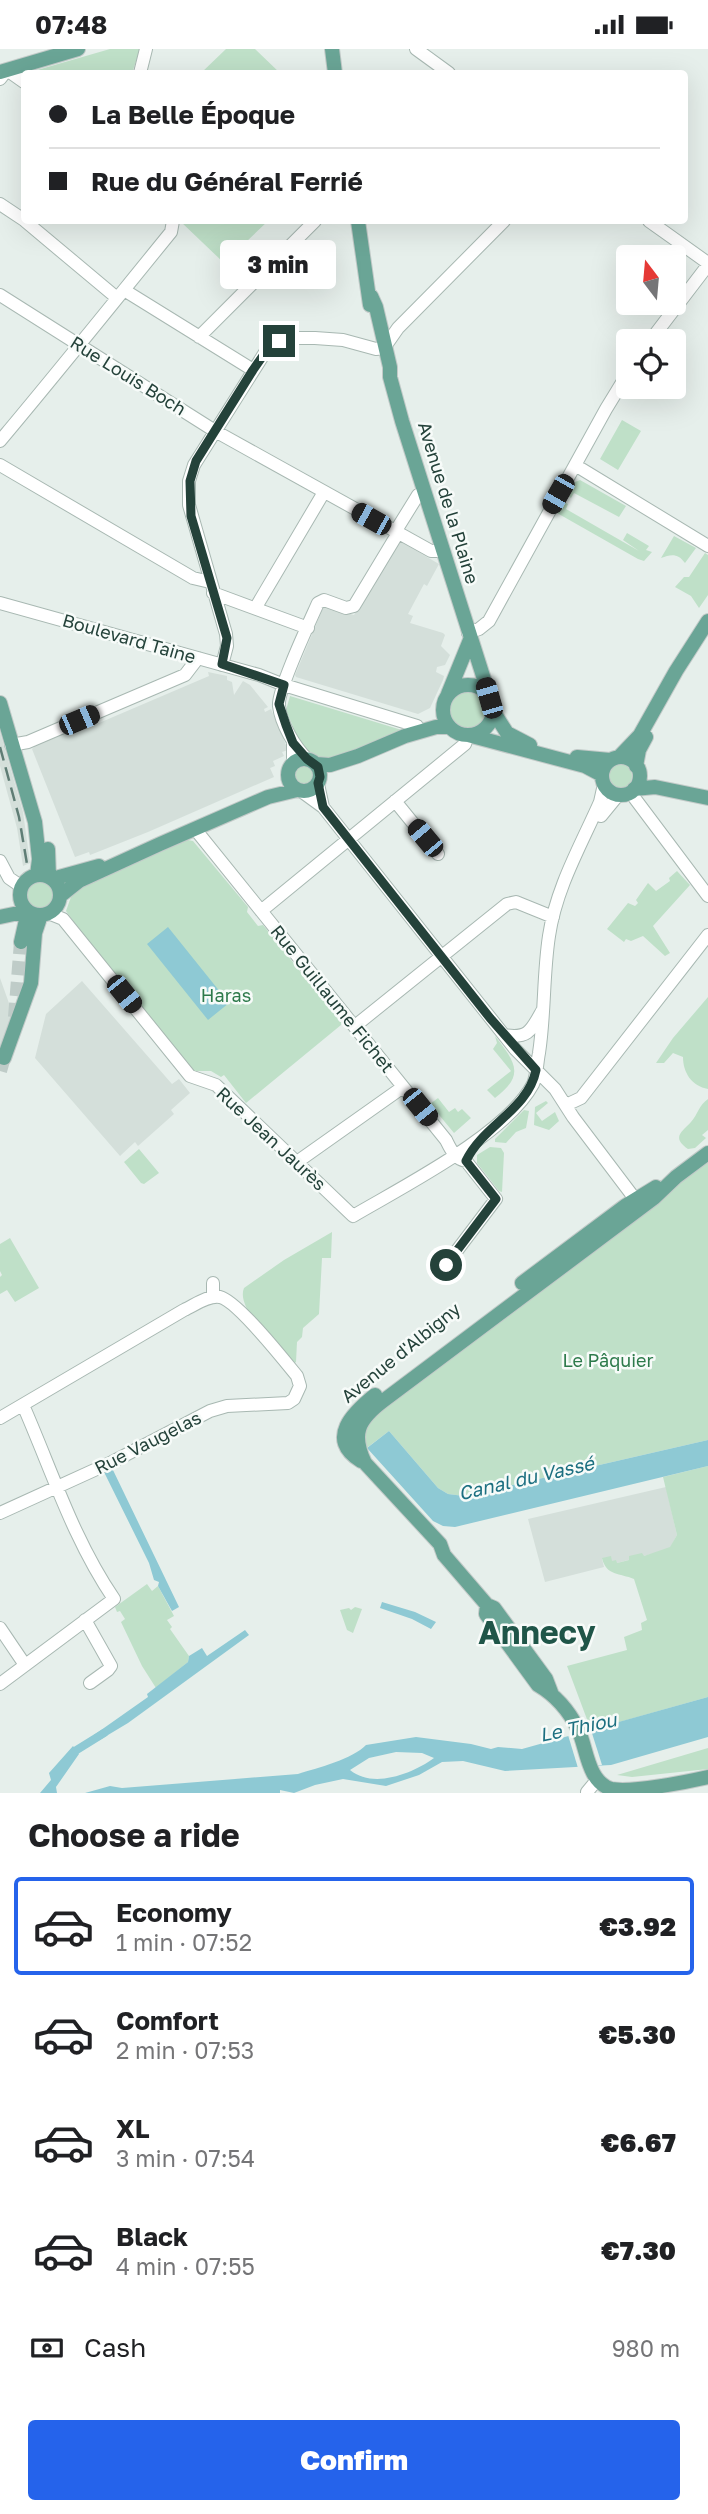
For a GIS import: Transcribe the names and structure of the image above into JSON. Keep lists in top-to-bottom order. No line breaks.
{"streets":{"main road":["Avenue de la Plaine","Avenue d'Albigny"],"street":["Rue Louis Boch","Boulevard Taine","Rue Guillaume Fichet","Rue Jean Jaurès","Rue Vaugelas"]},"crossings":[["Rue Louis Boch","Avenue de la Plaine"],["Rue Guillaume Fichet","Rue Jean Jaurès"]],"districts":["Annecy"],"water":["Canal du Vassé","Le Thiou"],"parks":["Haras","Le Pâquier"],"north":"top","page":{"status":"07:48","banner":["La Belle Époque","Rue du Général Ferrié"],"bubble":"3 min","heading":"Choose a ride","list":[{"name":"Economy","note":"1 min · 07:52","value":"€3.92"},{"name":"Comfort","note":"2 min · 07:53","value":"€5.30"},{"name":"XL","note":"3 min · 07:54","value":"€6.67"},{"name":"Black","note":"4 min · 07:55","value":"€7.30"}],"pay":["Cash","980 m"],"buttons":"Confirm"}}
